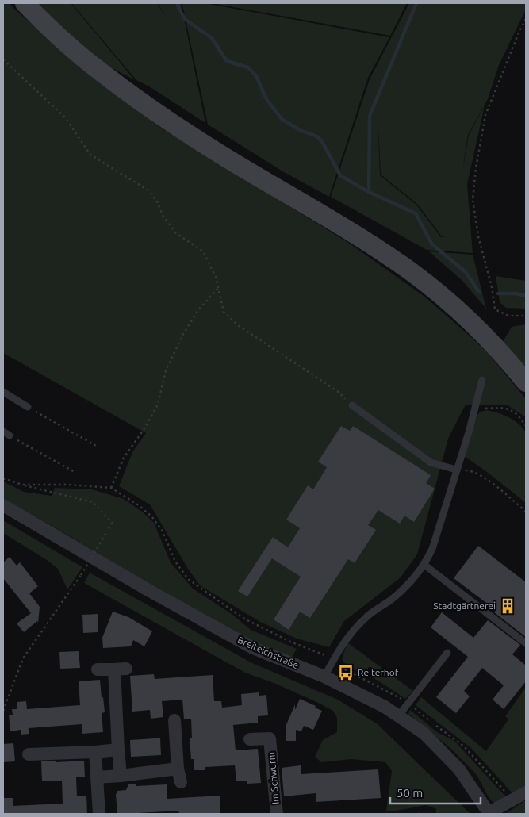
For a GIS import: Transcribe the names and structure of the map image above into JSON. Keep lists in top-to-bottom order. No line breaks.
{"streets":{"street":["Breiteichstraße","Im Schwurm"]},"places":{"building":["Stadtgärtnerei"],"bus stop":["Reiterhof"]},"scale_bar":"50 m"}
